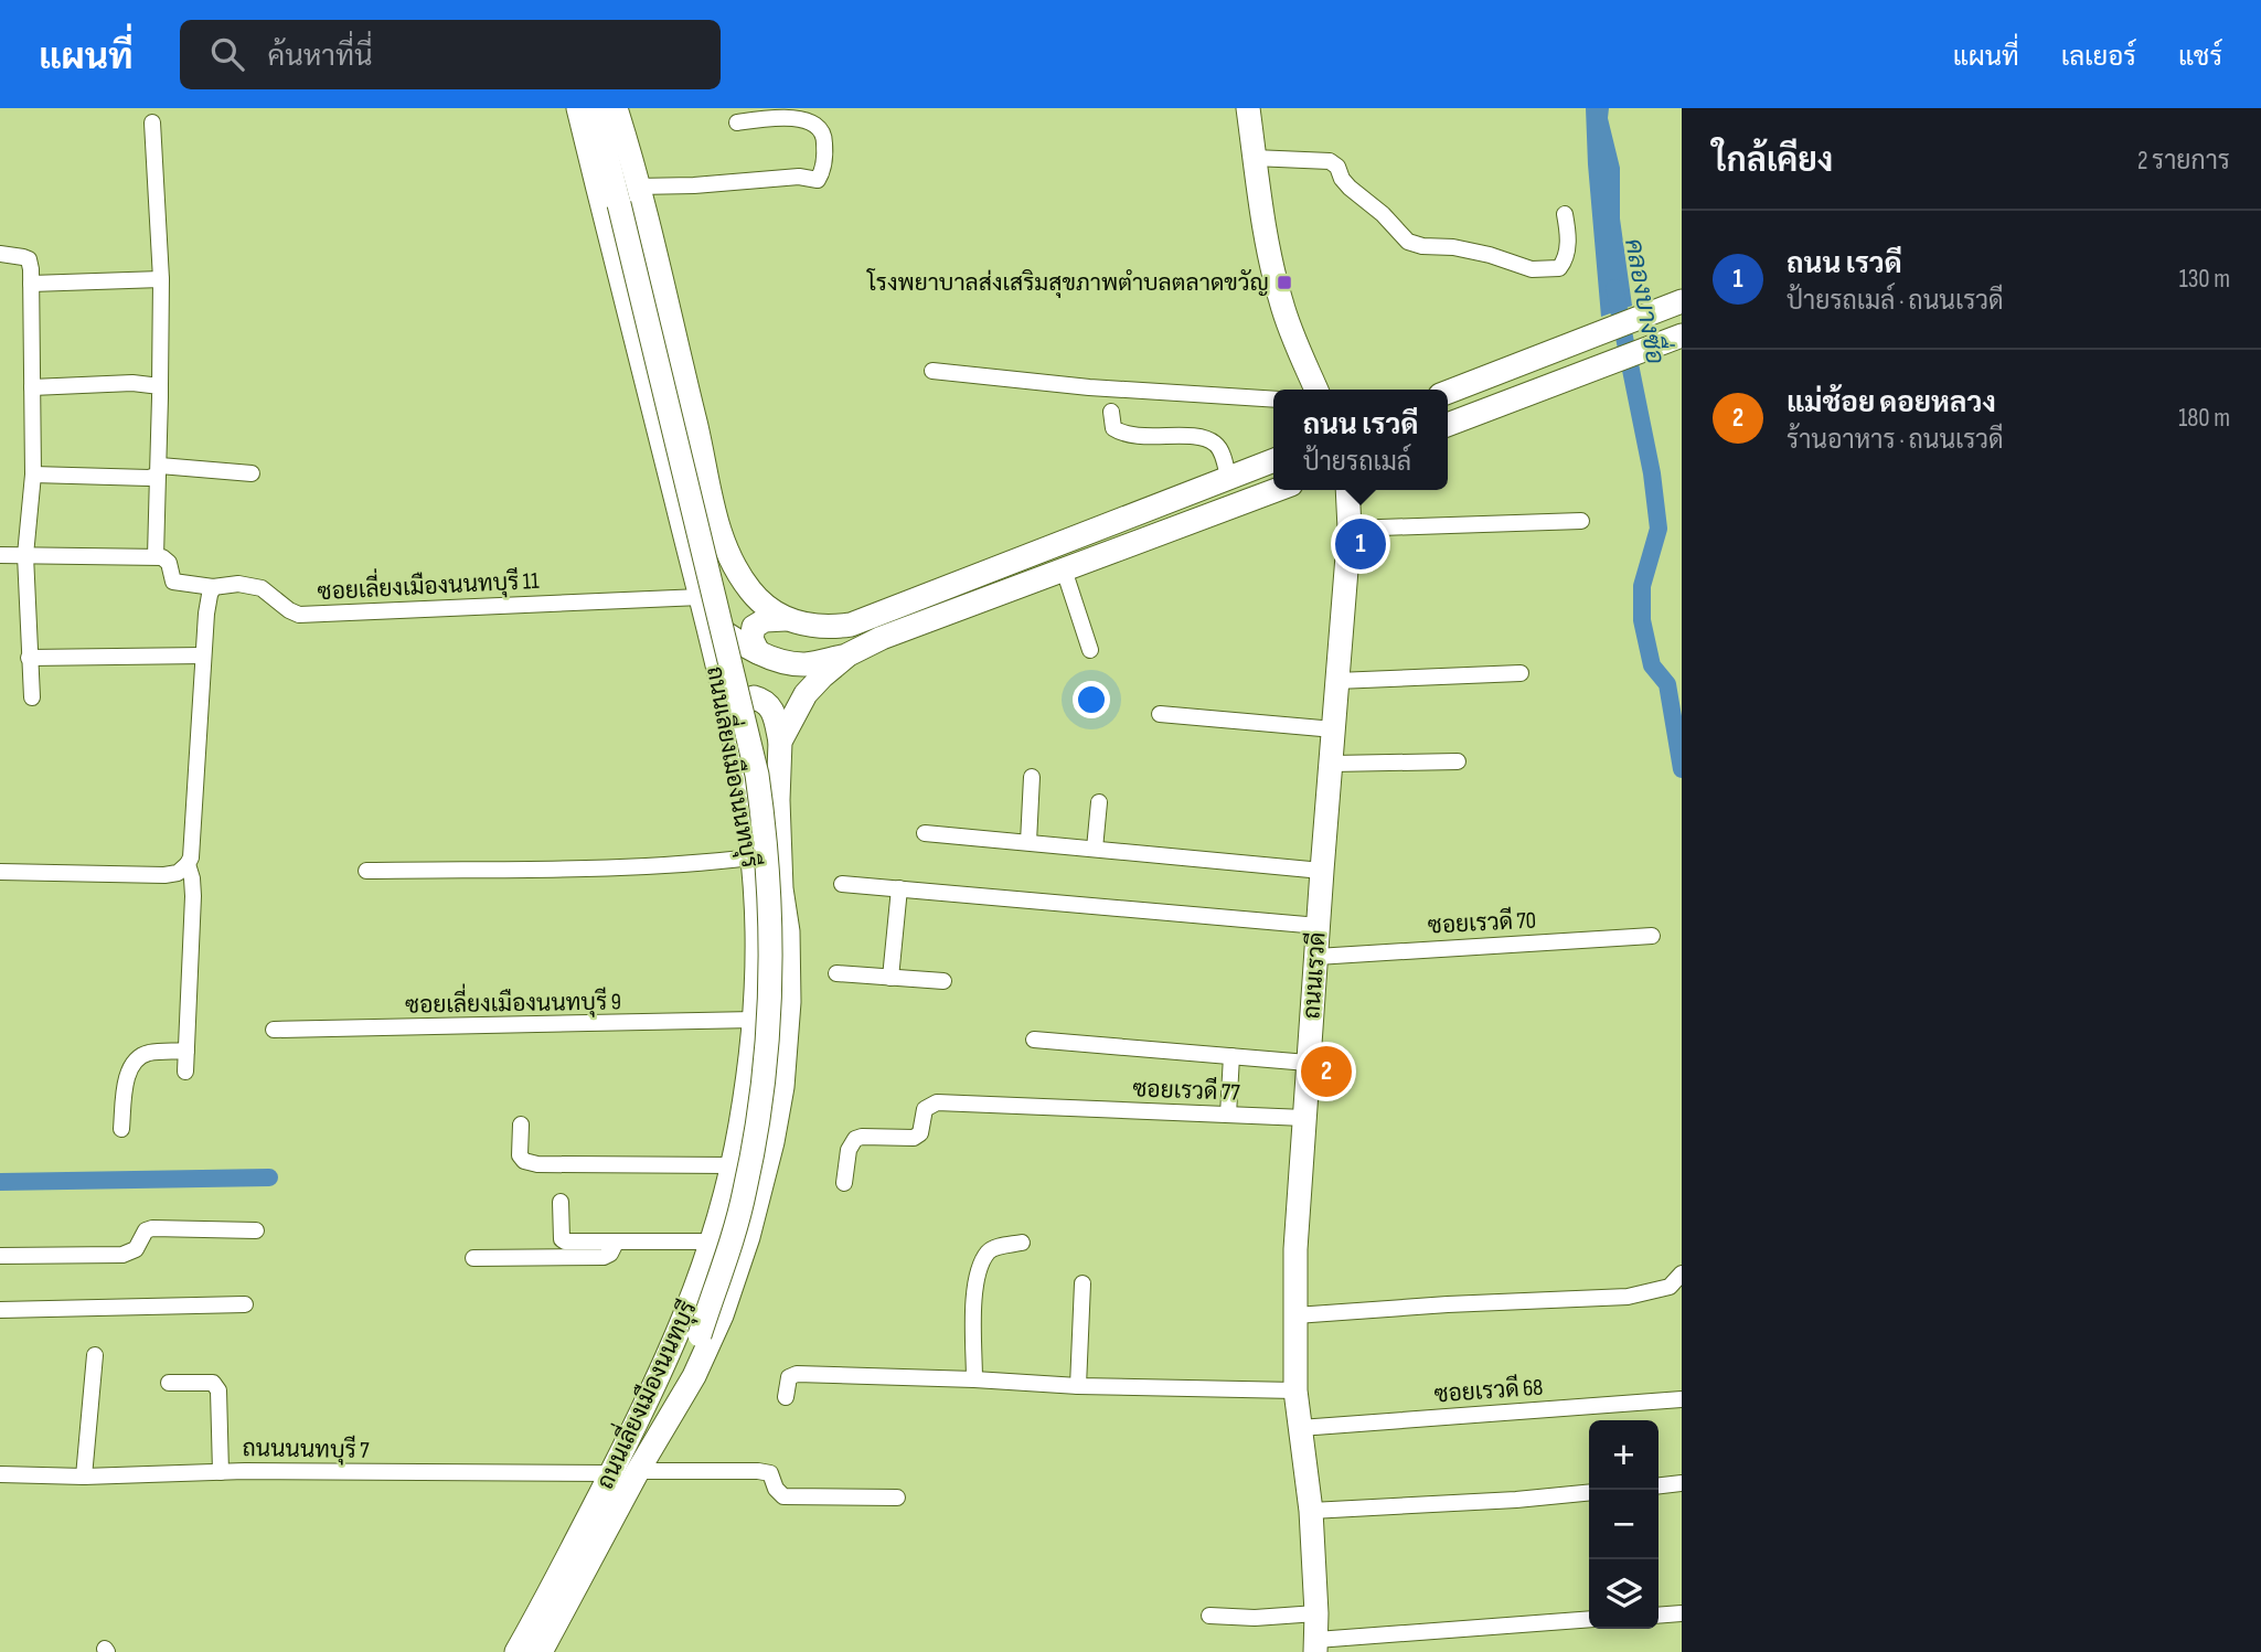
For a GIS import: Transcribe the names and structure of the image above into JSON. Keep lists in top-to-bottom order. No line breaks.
{"streets":{"main road":["ถนนเลี่ยงเมืองนนทบุรี","ถนนเรวดี"],"street":["ซอยเลี่ยงเมืองนนทบุรี 11","ซอยเรวดี 70","ซอยเลี่ยงเมืองนนทบุรี 9","ซอยเรวดี 77","ซอยเรวดี 68","ถนนนนทบุรี 7"]},"crossings":[["ซอยเลี่ยงเมืองนนทบุรี 11","ถนนเลี่ยงเมืองนนทบุรี"],["ถนนเลี่ยงเมืองนนทบุรี","ซอยเลี่ยงเมืองนนทบุรี 9"],["ถนนเลี่ยงเมืองนนทบุรี","ถนนนนทบุรี 7"],["ซอยเรวดี 70","ถนนเรวดี"],["ถนนเรวดี","ซอยเรวดี 77"],["ถนนเรวดี","ซอยเรวดี 68"]],"water":["คลองบางซื่อ"],"places":{"transit":["โรงพยาบาลส่งเสริมสุขภาพตำบลตลาดขวัญ"]},"page":{"header":"แผนที่","search":"ค้นหาที่นี่","nav":["แผนที่","เลเยอร์","แชร์"],"heading":["ใกล้เคียง","2 รายการ"],"list":[{"mark":"1","name":"ถนน เรวดี","note":"ป้ายรถเมล์ · ถนนเรวดี","value":"130 m"},{"mark":"2","name":"แม่ช้อย ดอยหลวง","note":"ร้านอาหาร · ถนนเรวดี","value":"180 m"}],"popup":["ถนน เรวดี","ป้ายรถเมล์"],"pins":["1","2"],"map_buttons":["+","−"]}}
